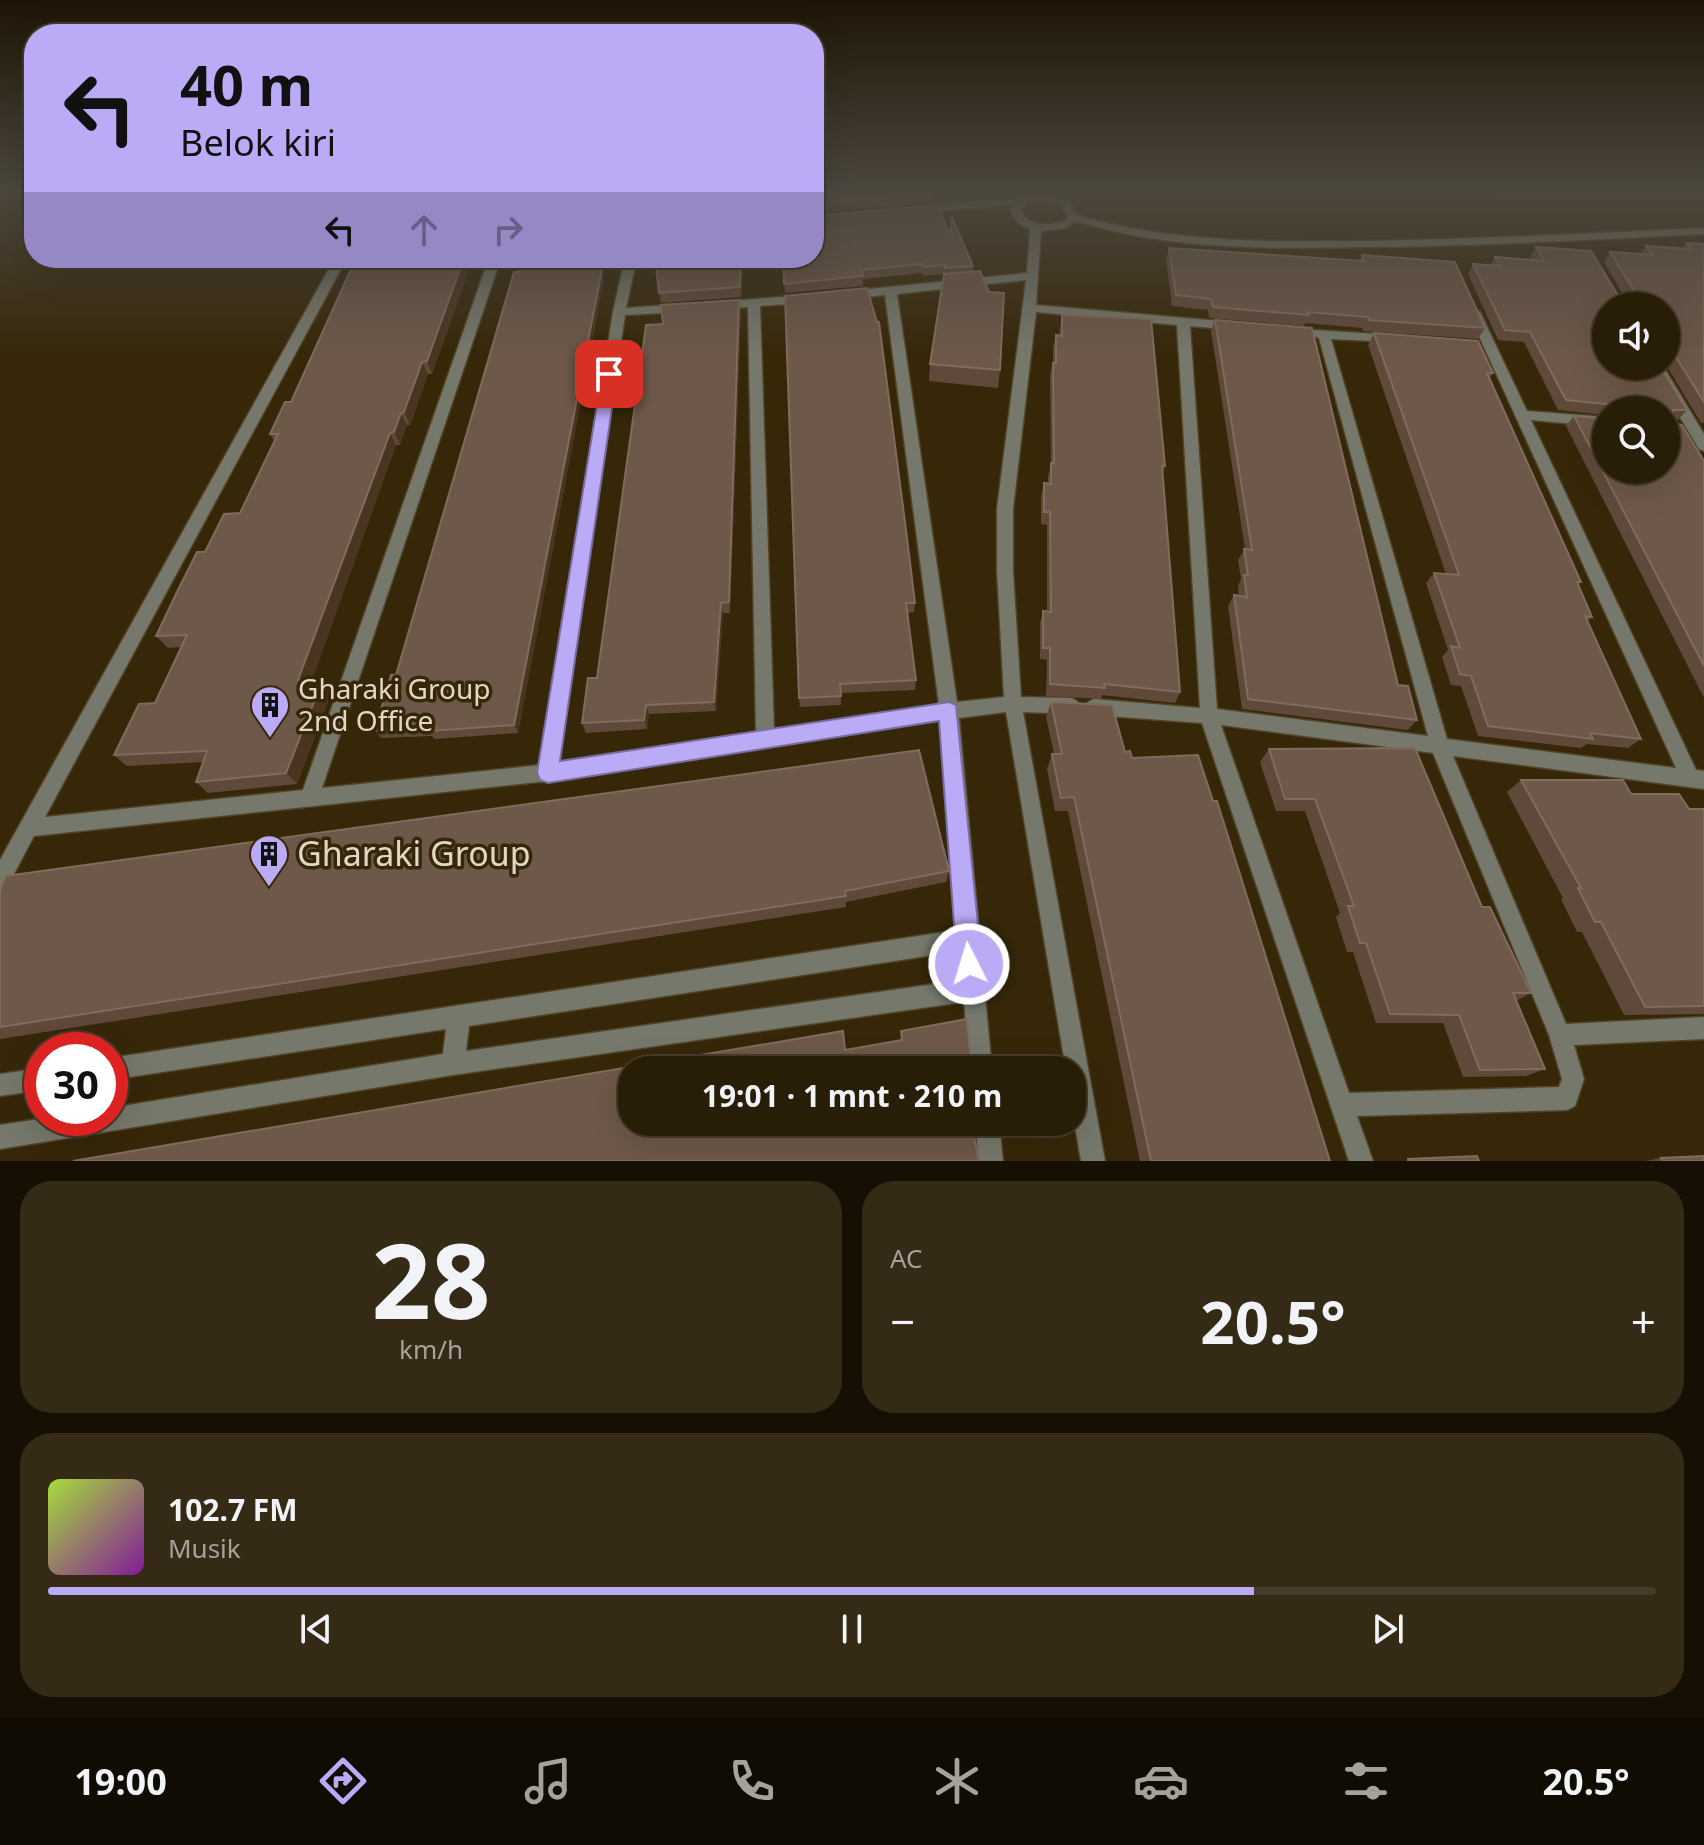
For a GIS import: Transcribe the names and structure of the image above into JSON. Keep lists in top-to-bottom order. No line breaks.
{"places":{"building":["Gharaki Group 2nd Office","Gharaki Group"]},"page":{"turn":["40 m","Belok kiri"],"limit":"30","trip":"19:01 · 1 mnt · 210 m","tile":[["28","km/h"],"AC"],"heat":["−","20.5°","+"],"song":["102.7 FM","Musik"],"tabs":["19:00","20.5°"]}}
